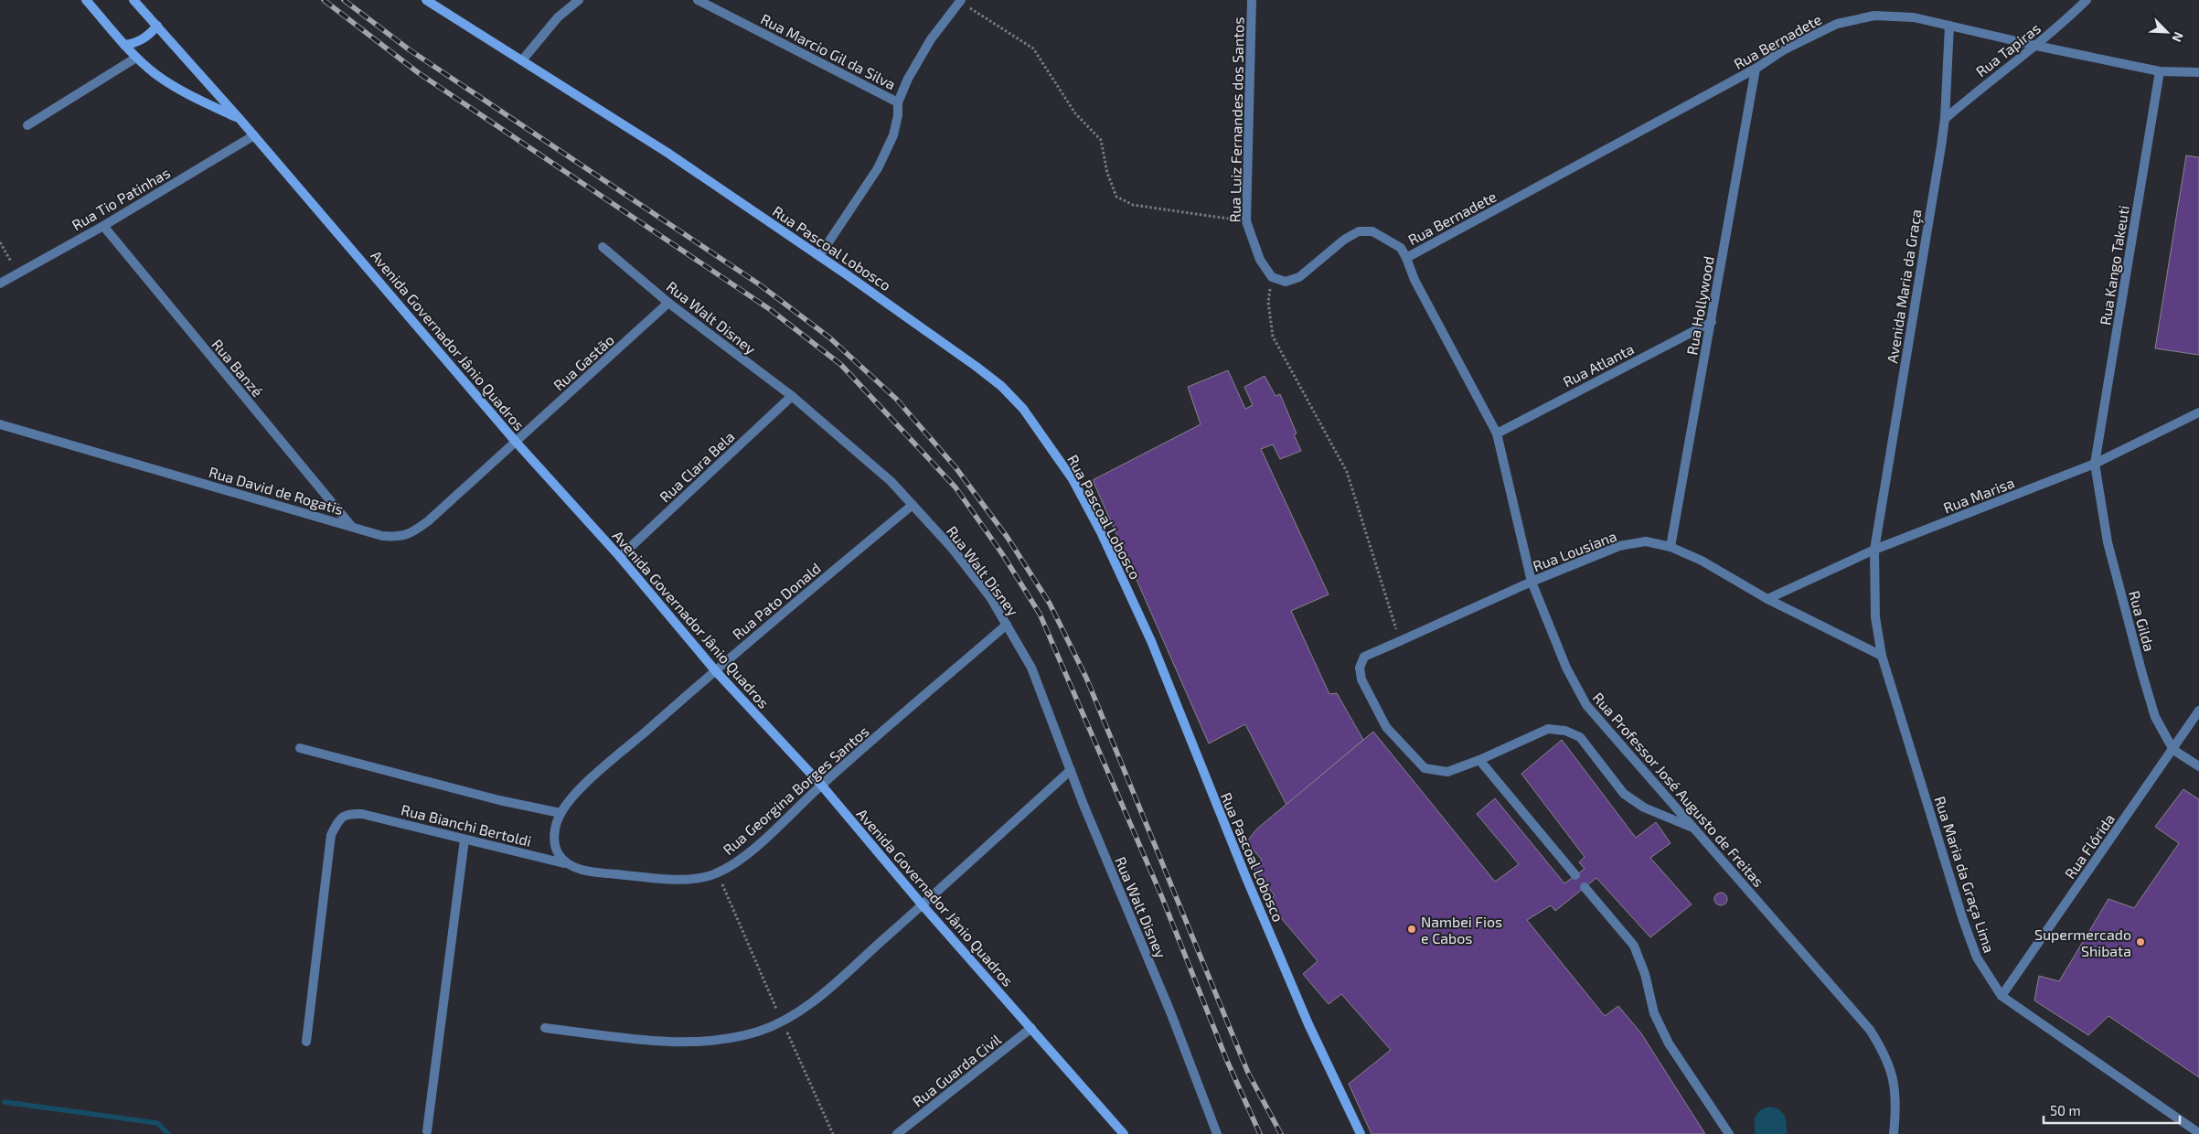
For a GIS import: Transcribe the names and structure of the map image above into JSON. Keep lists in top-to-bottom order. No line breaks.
{"streets":{"main road":["Rua Pascoal Lobosco","Avenida Governador Jânio Quadros"],"street":["Rua Bernadete","Rua Tapiras","Rua Marcio Gil da Silva","Rua Luiz Fernandes dos Santos","Rua Tio Patinhas","Rua Kango Takeuti","Avenida Maria da Graça","Rua Hollywood","Rua Walt Disney","Rua Gastão","Rua Atlanta","Rua Banzé","Rua Clara Bela","Rua David de Rogatis","Rua Marisa","Rua Lousiana","Rua Pato Donald","Rua Gilda","Rua Professor José Augusto de Freitas","Rua Georgina Borges Santos","Rua Bianchi Bertoldi","Rua Flórida","Rua Maria da Graça Lima","Rua Guarda Civil"]},"crossings":[["Rua Bernadete","Rua Tapiras"],["Rua Bernadete","Rua Kango Takeuti"],["Rua Bernadete","Avenida Maria da Graça"],["Rua Bernadete","Rua Hollywood"],["Rua Bernadete","Rua Professor José Augusto de Freitas"],["Rua Tapiras","Avenida Maria da Graça"],["Rua Tio Patinhas","Avenida Governador Jânio Quadros"],["Rua Tio Patinhas","Rua Banzé"],["Rua Kango Takeuti","Rua Marisa"],["Rua Kango Takeuti","Rua Gilda"],["Avenida Maria da Graça","Rua Marisa"],["Avenida Maria da Graça","Rua Maria da Graça Lima"],["Rua Hollywood","Rua Atlanta"],["Rua Hollywood","Rua Lousiana"],["Rua Walt Disney","Rua Gastão"],["Rua Walt Disney","Rua Clara Bela"],["Rua Walt Disney","Rua Pato Donald"],["Rua Walt Disney","Rua Georgina Borges Santos"],["Avenida Governador Jânio Quadros","Rua Gastão"],["Avenida Governador Jânio Quadros","Rua Clara Bela"],["Avenida Governador Jânio Quadros","Rua David de Rogatis"],["Avenida Governador Jânio Quadros","Rua Pato Donald"],["Avenida Governador Jânio Quadros","Rua Georgina Borges Santos"],["Avenida Governador Jânio Quadros","Rua Guarda Civil"],["Rua Gastão","Rua David de Rogatis"],["Rua Atlanta","Rua Professor José Augusto de Freitas"],["Rua Banzé","Rua David de Rogatis"],["Rua Marisa","Rua Lousiana"],["Rua Marisa","Rua Gilda"],["Rua Marisa","Rua Maria da Graça Lima"],["Rua Lousiana","Rua Professor José Augusto de Freitas"],["Rua Lousiana","Rua Maria da Graça Lima"],["Rua Gilda","Rua Flórida"],["Rua Georgina Borges Santos","Rua Bianchi Bertoldi"],["Rua Flórida","Rua Maria da Graça Lima"]],"places":["Nambei Fios e Cabos","Supermercado Shibata"],"scale_bar":"50 m","north":"bottom right"}
